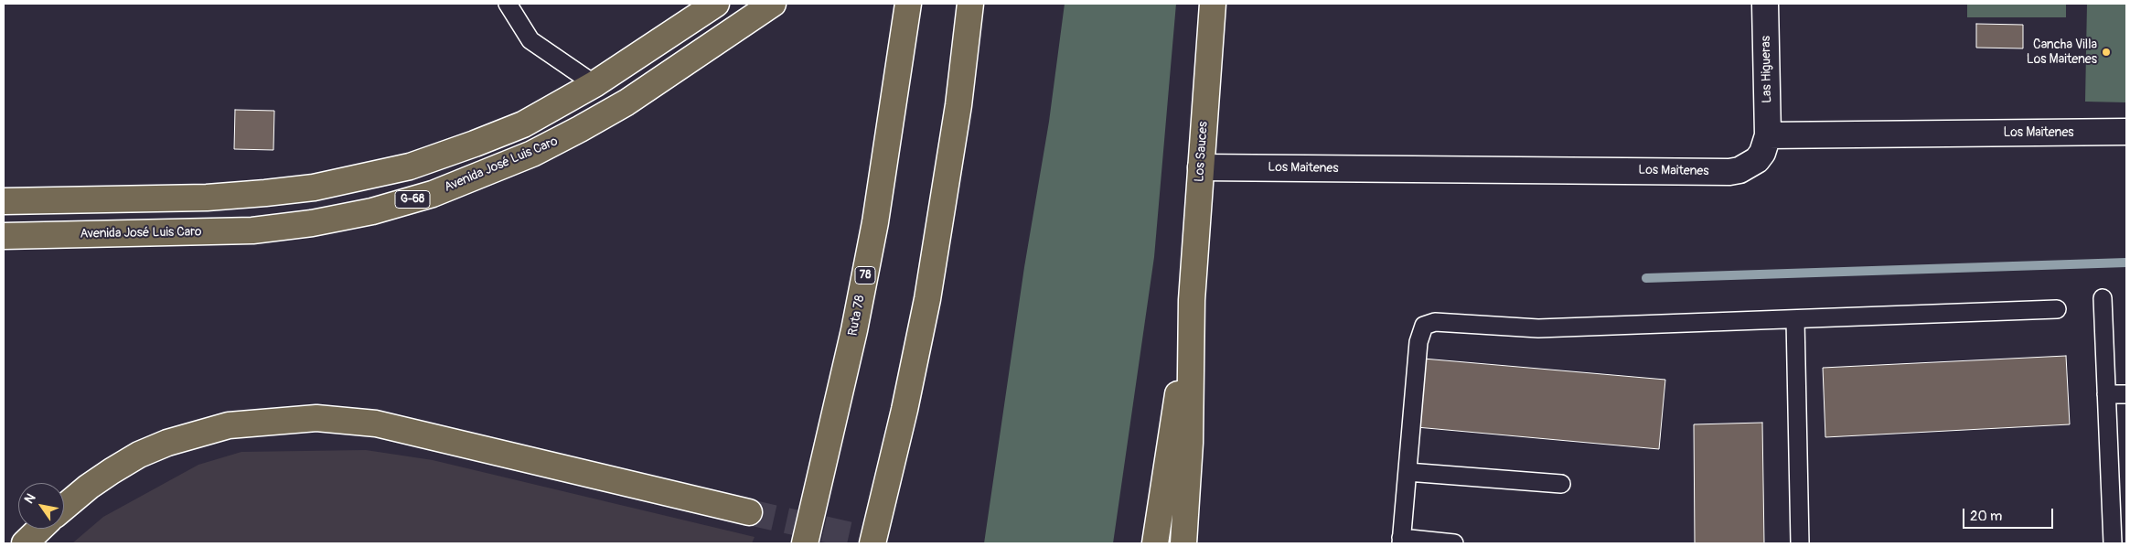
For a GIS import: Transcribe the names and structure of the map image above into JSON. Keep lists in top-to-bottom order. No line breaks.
{"streets":{"main road":["Los Sauces","Avenida José Luis Caro","G-68","78","Ruta 78"],"street":["Las Higueras","Los Maitenes"]},"crossings":[["Las Higueras","Los Maitenes"],["Los Maitenes","Los Sauces"]],"places":["Cancha Villa Los Maitenes"],"scale_bar":"20 m","north":"top left"}
